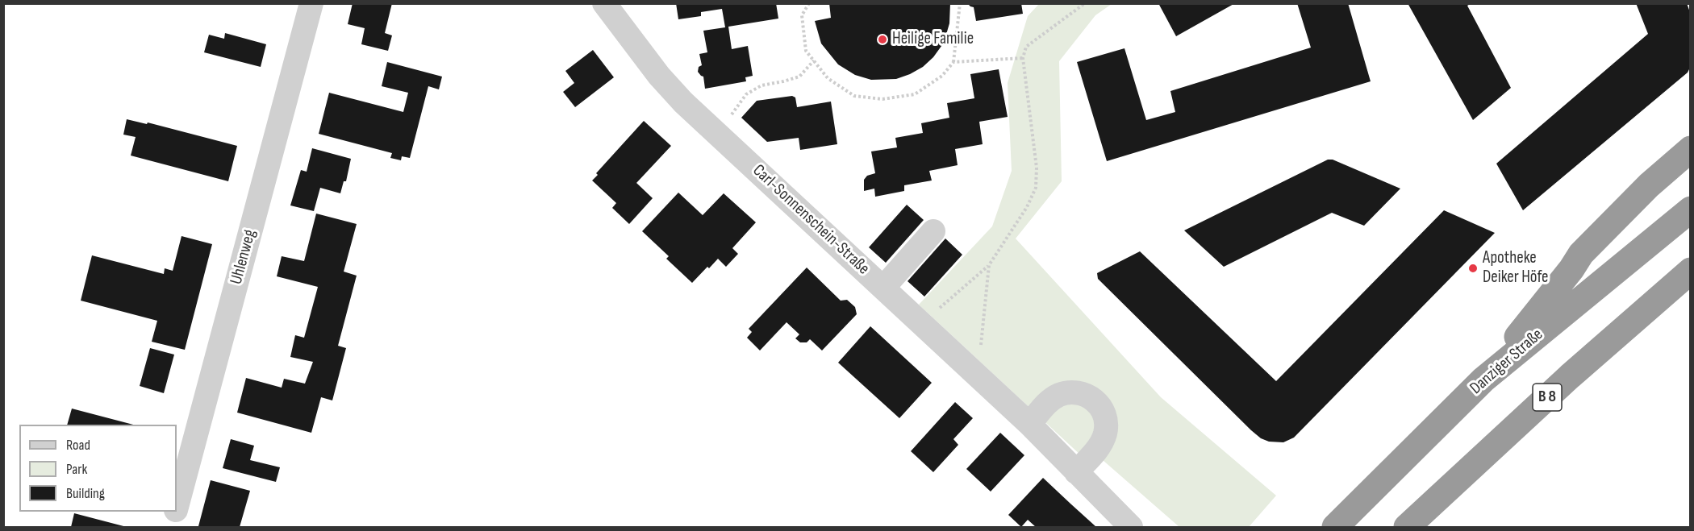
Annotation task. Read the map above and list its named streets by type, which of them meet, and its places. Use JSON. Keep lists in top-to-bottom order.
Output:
{
  "streets": {
    "highway": ["Danziger Straße", "B 8"],
    "street": ["Carl-Sonnenschein-Straße", "Uhlenweg"]
  },
  "places": ["Heilige Familie", "Apotheke Deiker Höfe"],
  "legend": ["Road", "Park", "Building"]
}
